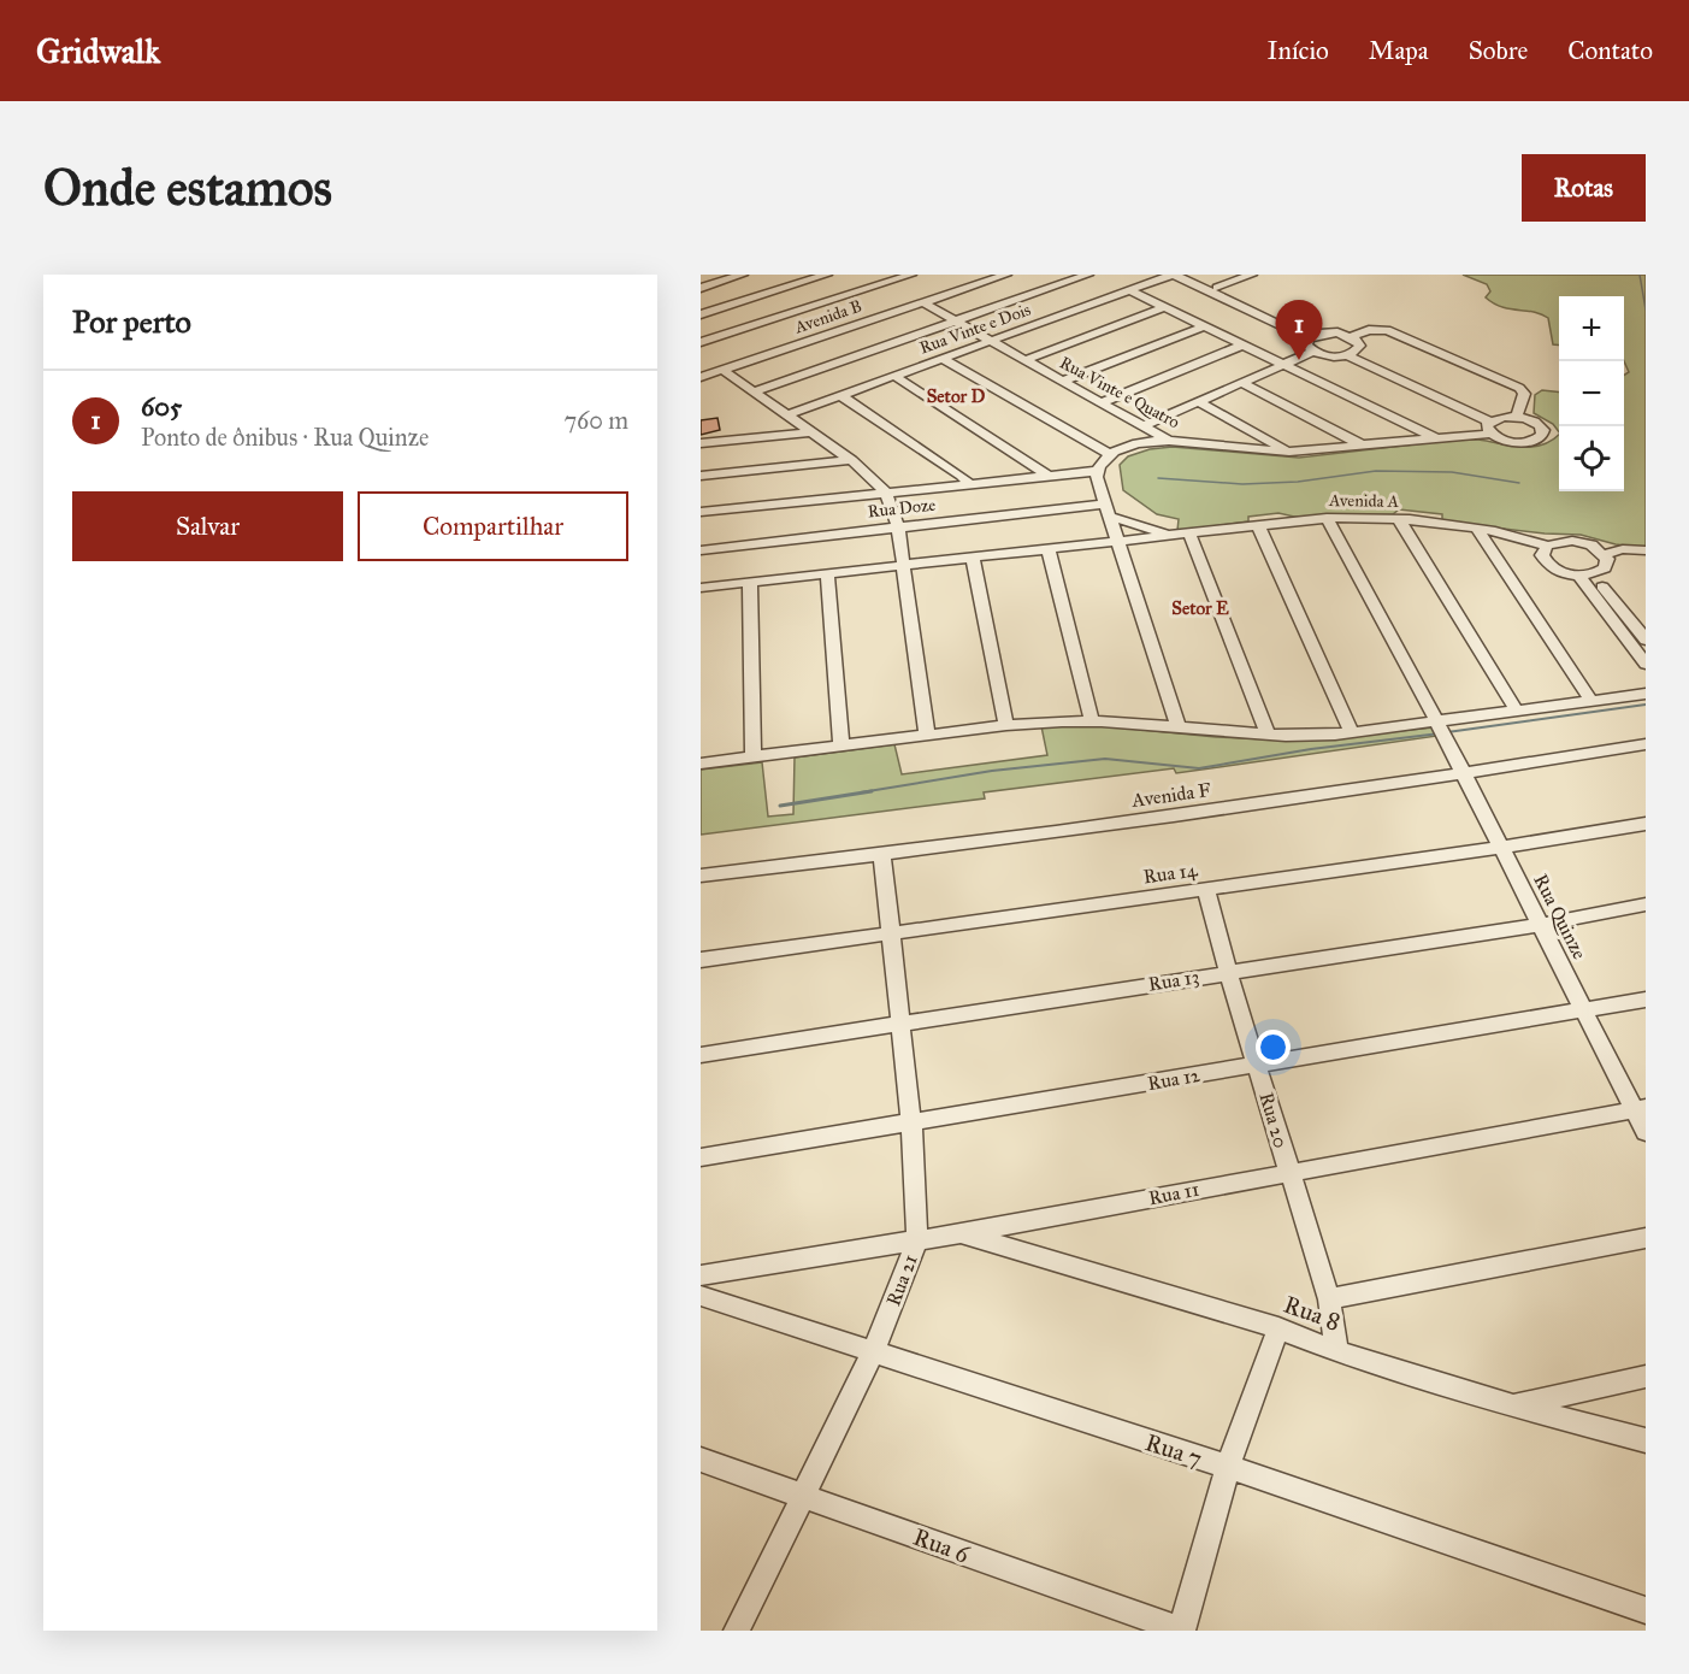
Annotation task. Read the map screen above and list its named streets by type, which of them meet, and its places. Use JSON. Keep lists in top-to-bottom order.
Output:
{
  "streets": {
    "street": [
      "Avenida B",
      "Rua Vinte e Dois",
      "Rua Vinte e Quatro",
      "Avenida A",
      "Rua Doze",
      "Avenida F",
      "Rua 14",
      "Rua Quinze",
      "Rua 13",
      "Rua 12",
      "Rua 20",
      "Rua 11",
      "Rua 21",
      "Rua 8",
      "Rua 7",
      "Rua 6"
    ]
  },
  "crossings": [
    ["Avenida B", "Rua Vinte e Quatro"],
    ["Rua Vinte e Dois", "Rua Vinte e Quatro"],
    ["Avenida A", "Rua Doze"],
    ["Avenida A", "Rua Quinze"],
    ["Avenida F", "Rua Quinze"],
    ["Avenida F", "Rua 21"],
    ["Rua 14", "Rua Quinze"],
    ["Rua 14", "Rua 20"],
    ["Rua 14", "Rua 21"],
    ["Rua Quinze", "Rua 13"],
    ["Rua Quinze", "Rua 12"],
    ["Rua Quinze", "Rua 11"],
    ["Rua 13", "Rua 20"],
    ["Rua 13", "Rua 21"],
    ["Rua 12", "Rua 20"],
    ["Rua 12", "Rua 21"],
    ["Rua 20", "Rua 11"],
    ["Rua 20", "Rua 8"],
    ["Rua 11", "Rua 21"],
    ["Rua 11", "Rua 8"],
    ["Rua 21", "Rua 7"],
    ["Rua 21", "Rua 6"]
  ],
  "districts": ["Setor D", "Setor E"],
  "page": {
    "header": "Gridwalk",
    "nav": [
      "Início",
      "Mapa",
      "Sobre",
      "Contato"
    ],
    "buttons": [
      "Rotas",
      ["Salvar", "Compartilhar"]
    ],
    "title": "Onde estamos",
    "heading": "Por perto",
    "map_buttons": ["+", "−"],
    "pins": "1",
    "list": [
      {
        "mark": "1",
        "name": "605",
        "note": "Ponto de ônibus · Rua Quinze",
        "value": "760 m"
      }
    ]
  }
}
